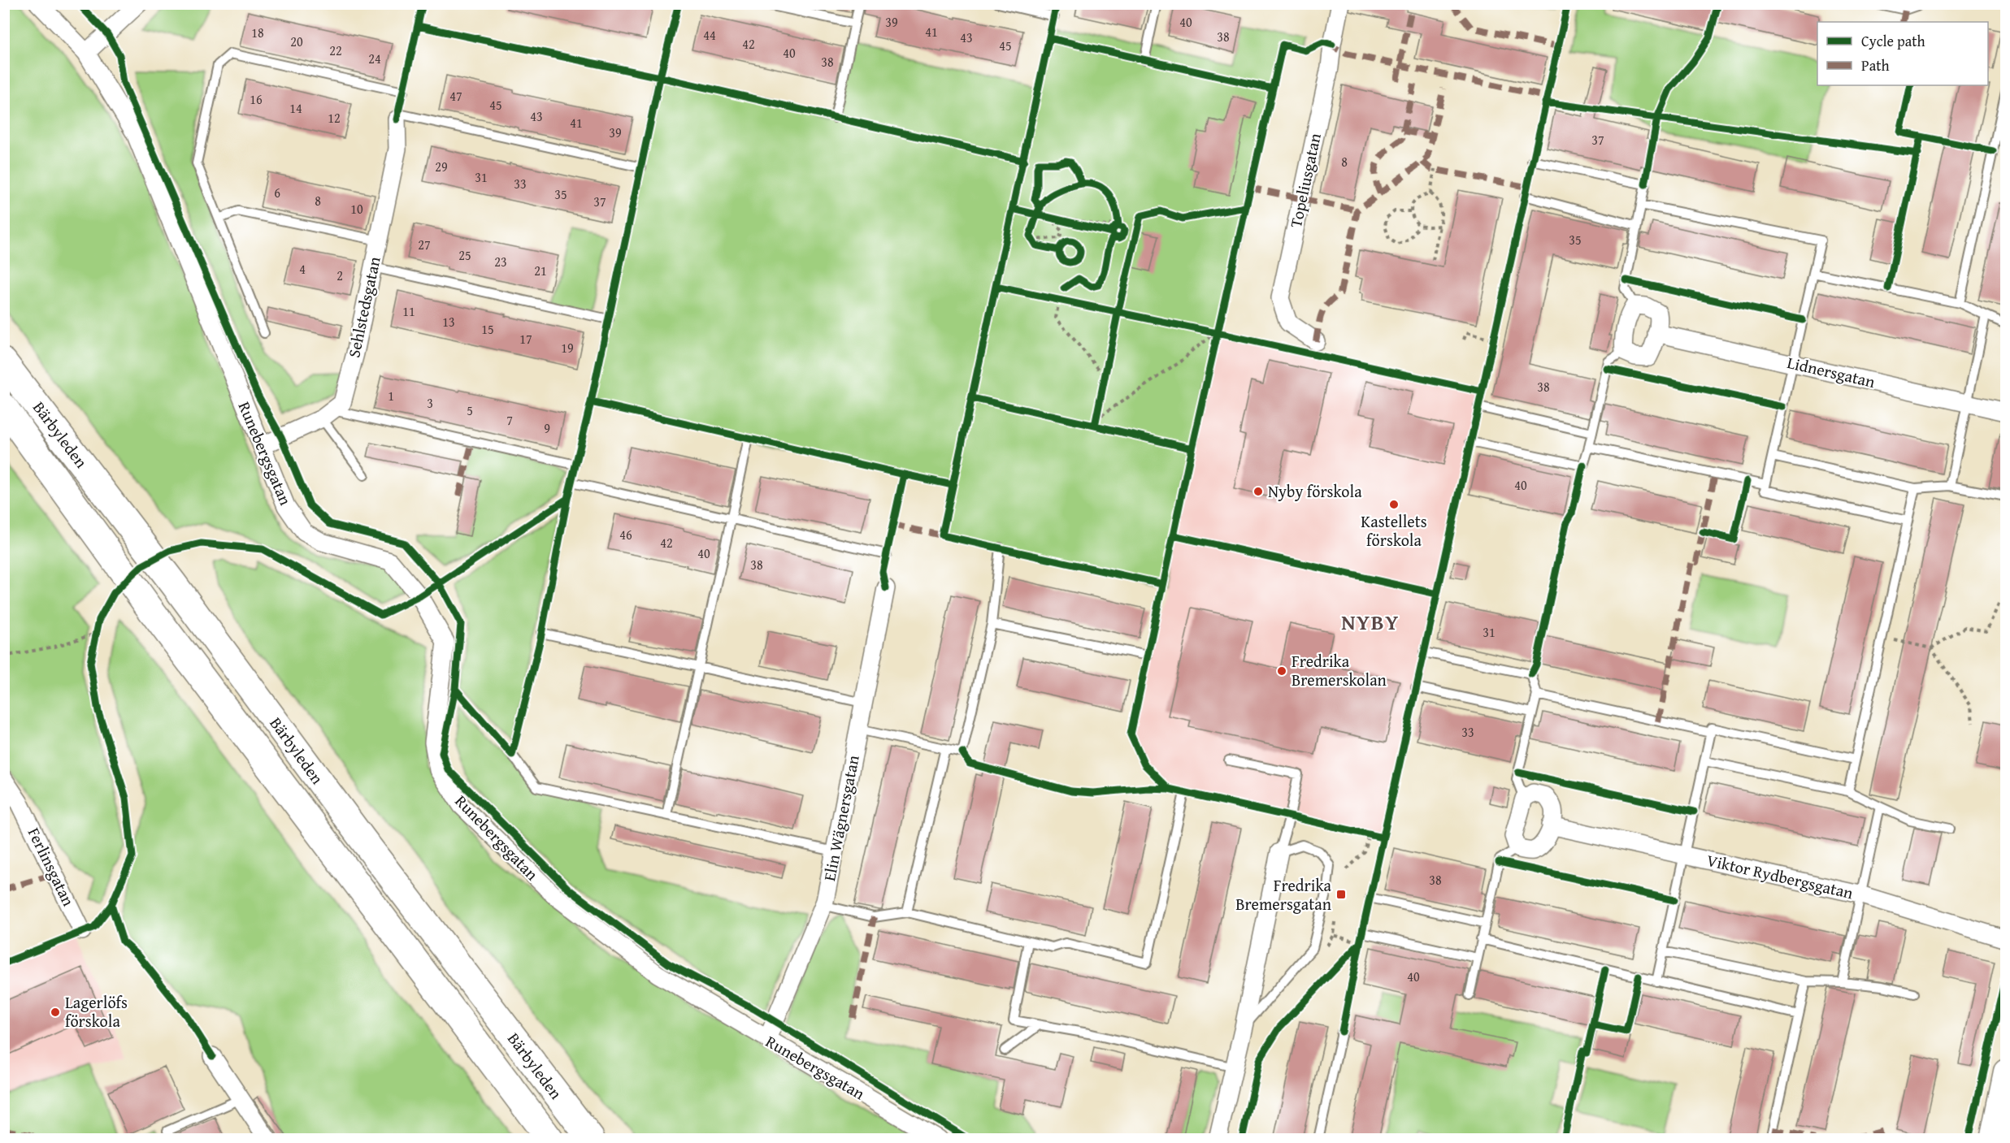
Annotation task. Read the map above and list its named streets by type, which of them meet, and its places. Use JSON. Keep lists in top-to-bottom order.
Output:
{
  "streets": {
    "main road": ["Bärbyleden"],
    "street": [
      "Topeliusgatan",
      "Sehlstedsgatan",
      "Lidnersgatan",
      "Runebergsgatan",
      "Elin Wägnersgatan",
      "Ferlinsgatan",
      "Viktor Rydbergsgatan"
    ]
  },
  "crossings": [
    ["Runebergsgatan", "Elin Wägnersgatan"]
  ],
  "districts": ["NYBY"],
  "places": {
    "other": [
      "Nyby förskola",
      "Kastellets förskola",
      "Fredrika Bremerskolan",
      "Lagerlöfs förskola"
    ],
    "transit": ["Fredrika Bremersgatan"]
  },
  "house_numbers": [
    "39",
    "40",
    "41",
    "18",
    "44",
    "38",
    "43",
    "20",
    "42",
    "45",
    "22",
    "40",
    "24",
    "38",
    "47",
    "16",
    "45",
    "14",
    "43",
    "12",
    "41",
    "39",
    "37",
    "8",
    "29",
    "31",
    "33",
    "6",
    "35",
    "8",
    "37",
    "10",
    "35",
    "27",
    "25",
    "23",
    "4",
    "21",
    "2",
    "11",
    "13",
    "15",
    "17",
    "19",
    "38",
    "1",
    "3",
    "5",
    "7",
    "9",
    "40",
    "46",
    "42",
    "40",
    "38",
    "31",
    "33",
    "38",
    "40"
  ],
  "legend": ["Cycle path", "Path"]
}
